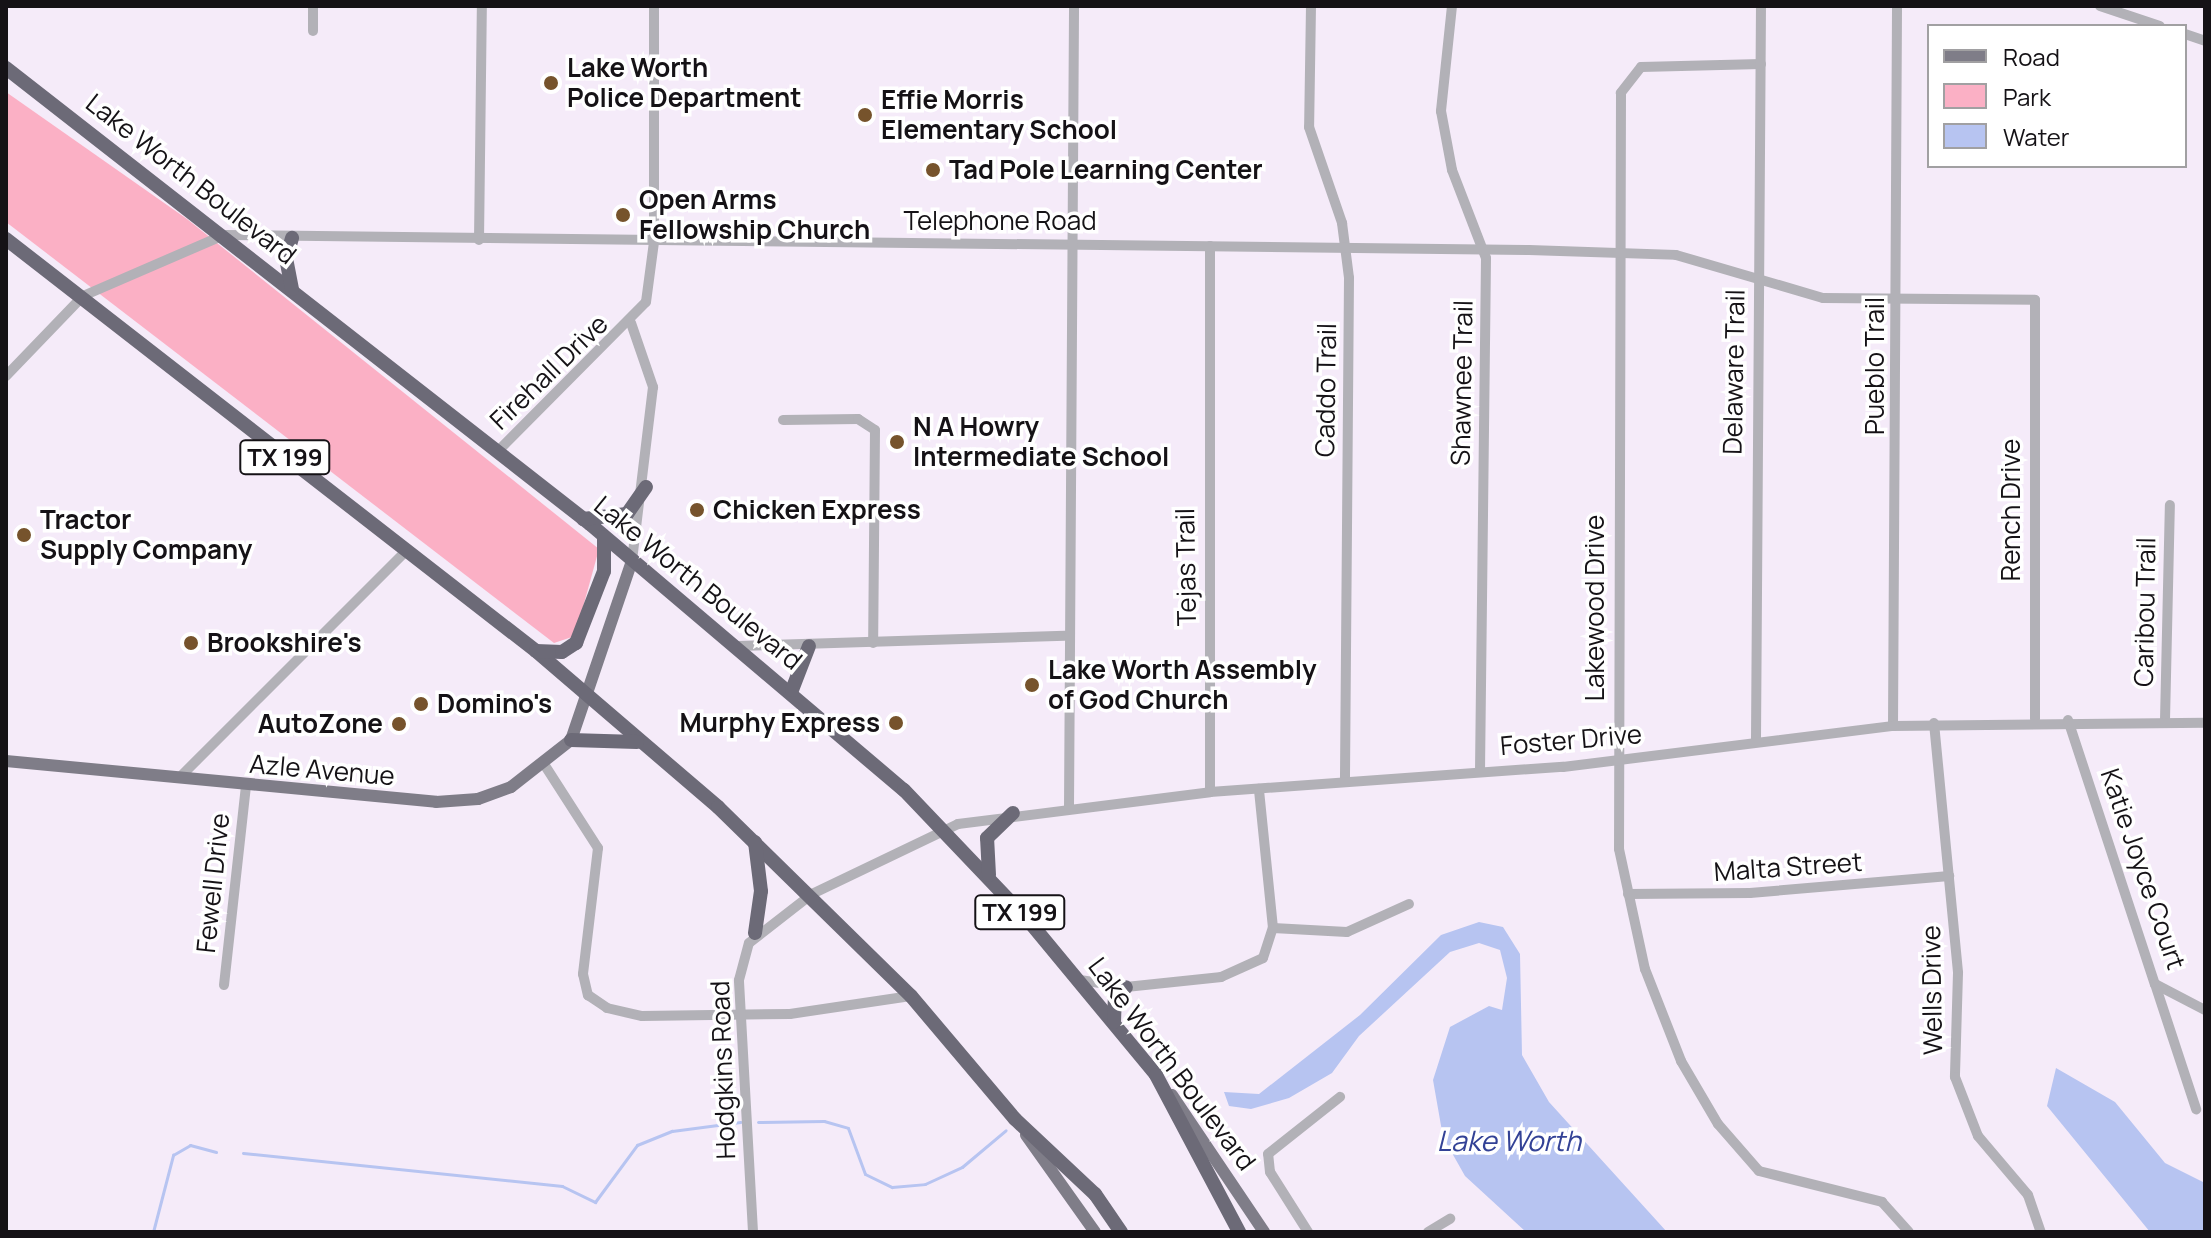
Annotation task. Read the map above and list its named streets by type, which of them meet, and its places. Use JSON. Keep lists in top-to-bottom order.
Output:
{
  "streets": {
    "highway": ["Lake Worth Boulevard", "TX 199"],
    "main road": ["Azle Avenue"],
    "street": [
      "Telephone Road",
      "Pueblo Trail",
      "Firehall Drive",
      "Delaware Trail",
      "Shawnee Trail",
      "Caddo Trail",
      "Rench Drive",
      "Tejas Trail",
      "Lakewood Drive",
      "Caribou Trail",
      "Foster Drive",
      "Malta Street",
      "Katie Joyce Court",
      "Fewell Drive",
      "Wells Drive",
      "Hodgkins Road"
    ]
  },
  "crossings": [
    ["Lake Worth Boulevard", "Telephone Road"],
    ["Lake Worth Boulevard", "Firehall Drive"],
    ["Lake Worth Boulevard", "TX 199"],
    ["Lake Worth Boulevard", "Foster Drive"],
    ["Lake Worth Boulevard", "Azle Avenue"],
    ["Telephone Road", "Pueblo Trail"],
    ["Telephone Road", "Delaware Trail"],
    ["Telephone Road", "Shawnee Trail"],
    ["Telephone Road", "Caddo Trail"],
    ["Telephone Road", "TX 199"],
    ["Telephone Road", "Rench Drive"],
    ["Telephone Road", "Tejas Trail"],
    ["Telephone Road", "Lakewood Drive"],
    ["Pueblo Trail", "Foster Drive"],
    ["Delaware Trail", "Lakewood Drive"],
    ["Delaware Trail", "Foster Drive"],
    ["Shawnee Trail", "Foster Drive"],
    ["Caddo Trail", "Foster Drive"],
    ["TX 199", "Azle Avenue"],
    ["Rench Drive", "Foster Drive"],
    ["Tejas Trail", "Foster Drive"],
    ["Lakewood Drive", "Foster Drive"],
    ["Lakewood Drive", "Malta Street"],
    ["Caribou Trail", "Foster Drive"],
    ["Foster Drive", "Katie Joyce Court"],
    ["Foster Drive", "Wells Drive"],
    ["Azle Avenue", "Fewell Drive"],
    ["Malta Street", "Wells Drive"]
  ],
  "water": ["Lake Worth"],
  "places": [
    "Lake Worth Police Department",
    "Effie Morris Elementary School",
    "Tad Pole Learning Center",
    "Open Arms Fellowship Church",
    "N A Howry Intermediate School",
    "Chicken Express",
    "Tractor Supply Company",
    "Brookshire's",
    "Lake Worth Assembly of God Church",
    "Domino's",
    "Murphy Express",
    "AutoZone"
  ],
  "legend": ["Road", "Park", "Water"]
}
